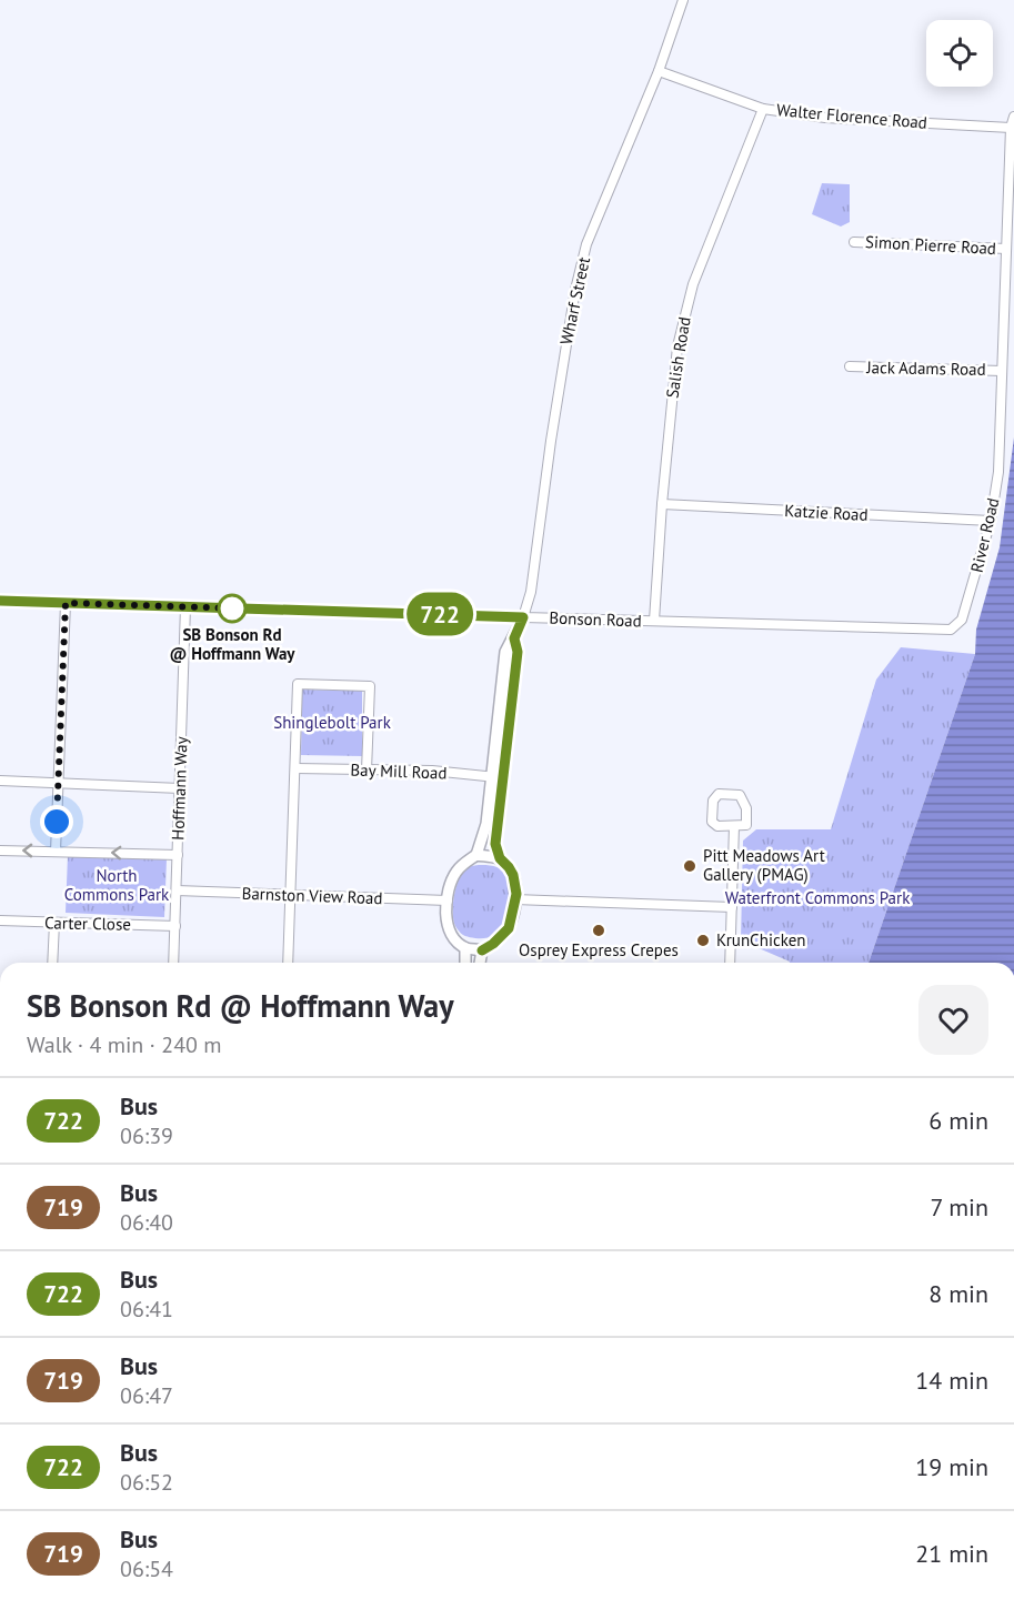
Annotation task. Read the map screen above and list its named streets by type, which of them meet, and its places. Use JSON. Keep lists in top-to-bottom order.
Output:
{
  "streets": {
    "street": [
      "Walter Florence Road",
      "Simon Pierre Road",
      "Wharf Street",
      "Salish Road",
      "Jack Adams Road",
      "Katzie Road",
      "River Road",
      "Bonson Road",
      "Bay Mill Road",
      "Hoffmann Way",
      "Barnston View Road",
      "Carter Close"
    ]
  },
  "crossings": [
    ["Walter Florence Road", "Wharf Street"],
    ["Walter Florence Road", "Salish Road"],
    ["Walter Florence Road", "River Road"],
    ["Simon Pierre Road", "River Road"],
    ["Wharf Street", "Bonson Road"],
    ["Salish Road", "Katzie Road"],
    ["Salish Road", "Bonson Road"],
    ["Jack Adams Road", "River Road"],
    ["Katzie Road", "River Road"],
    ["River Road", "Bonson Road"],
    ["Bonson Road", "Hoffmann Way"],
    ["Hoffmann Way", "Barnston View Road"],
    ["Hoffmann Way", "Carter Close"]
  ],
  "parks": ["Shinglebolt Park", "North Commons Park", "Waterfront Commons Park"],
  "places": [
    "SB Bonson Rd @ Hoffmann Way",
    "Pitt Meadows Art Gallery (PMAG)",
    "Osprey Express Crepes",
    "KrunChicken"
  ],
  "lines": ["bus line 722"],
  "page": {
    "on_map": "722",
    "heading": ["SB Bonson Rd @ Hoffmann Way", "Walk · 4 min · 240 m"],
    "list": [
      {
        "mark": "722",
        "name": "Bus",
        "note": "06:39",
        "value": "6 min"
      },
      {
        "mark": "719",
        "name": "Bus",
        "note": "06:40",
        "value": "7 min"
      },
      {
        "mark": "722",
        "name": "Bus",
        "note": "06:41",
        "value": "8 min"
      },
      {
        "mark": "719",
        "name": "Bus",
        "note": "06:47",
        "value": "14 min"
      },
      {
        "mark": "722",
        "name": "Bus",
        "note": "06:52",
        "value": "19 min"
      },
      {
        "mark": "719",
        "name": "Bus",
        "note": "06:54",
        "value": "21 min"
      }
    ]
  }
}
